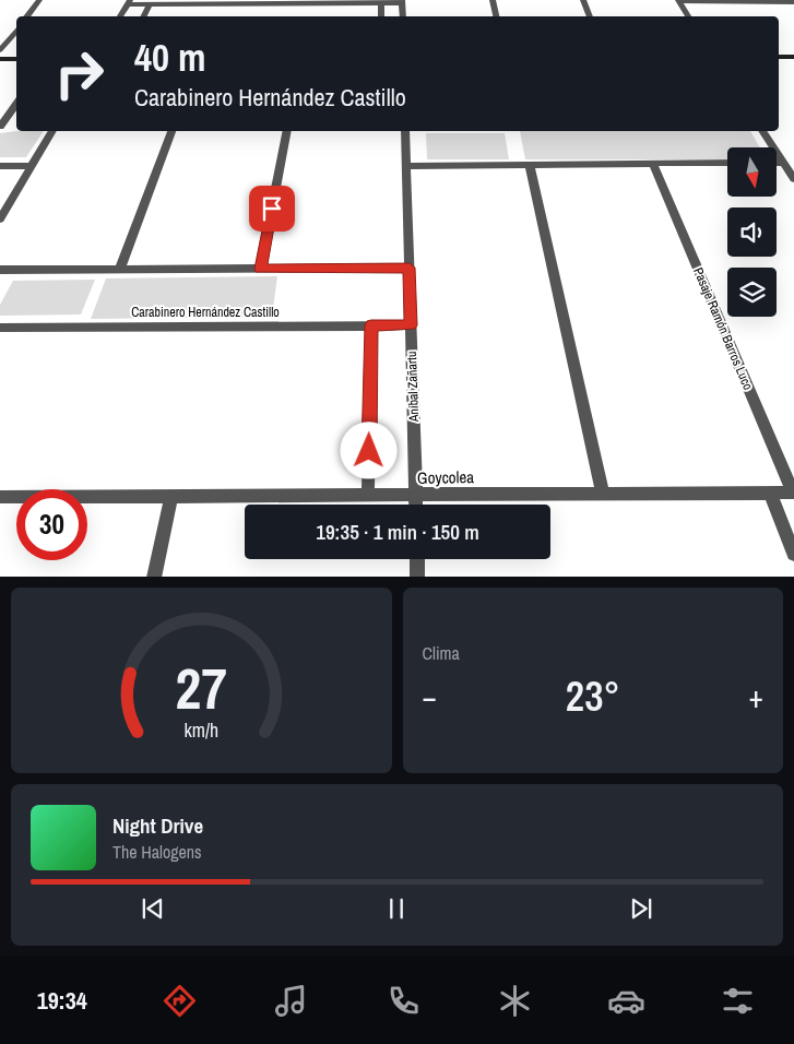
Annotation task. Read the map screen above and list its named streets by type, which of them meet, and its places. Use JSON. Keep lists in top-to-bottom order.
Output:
{
  "streets": {
    "street": [
      "Carabinero Hernández Castillo",
      "Pasaje Ramón Barros Luco",
      "Aníbal Zañartu",
      "Goycolea"
    ]
  },
  "crossings": [
    ["Carabinero Hernández Castillo", "Aníbal Zañartu"],
    ["Pasaje Ramón Barros Luco", "Goycolea"],
    ["Aníbal Zañartu", "Goycolea"]
  ],
  "north": "bottom",
  "page": {
    "turn": ["40 m", "Carabinero Hernández Castillo"],
    "limit": "30",
    "trip": "19:35 · 1 min · 150 m",
    "tile": "Clima",
    "heat": ["−", "23°", "+"],
    "song": ["Night Drive", "The Halogens"],
    "tabs": "19:34",
    "gauge": ["27", "km/h"]
  }
}
